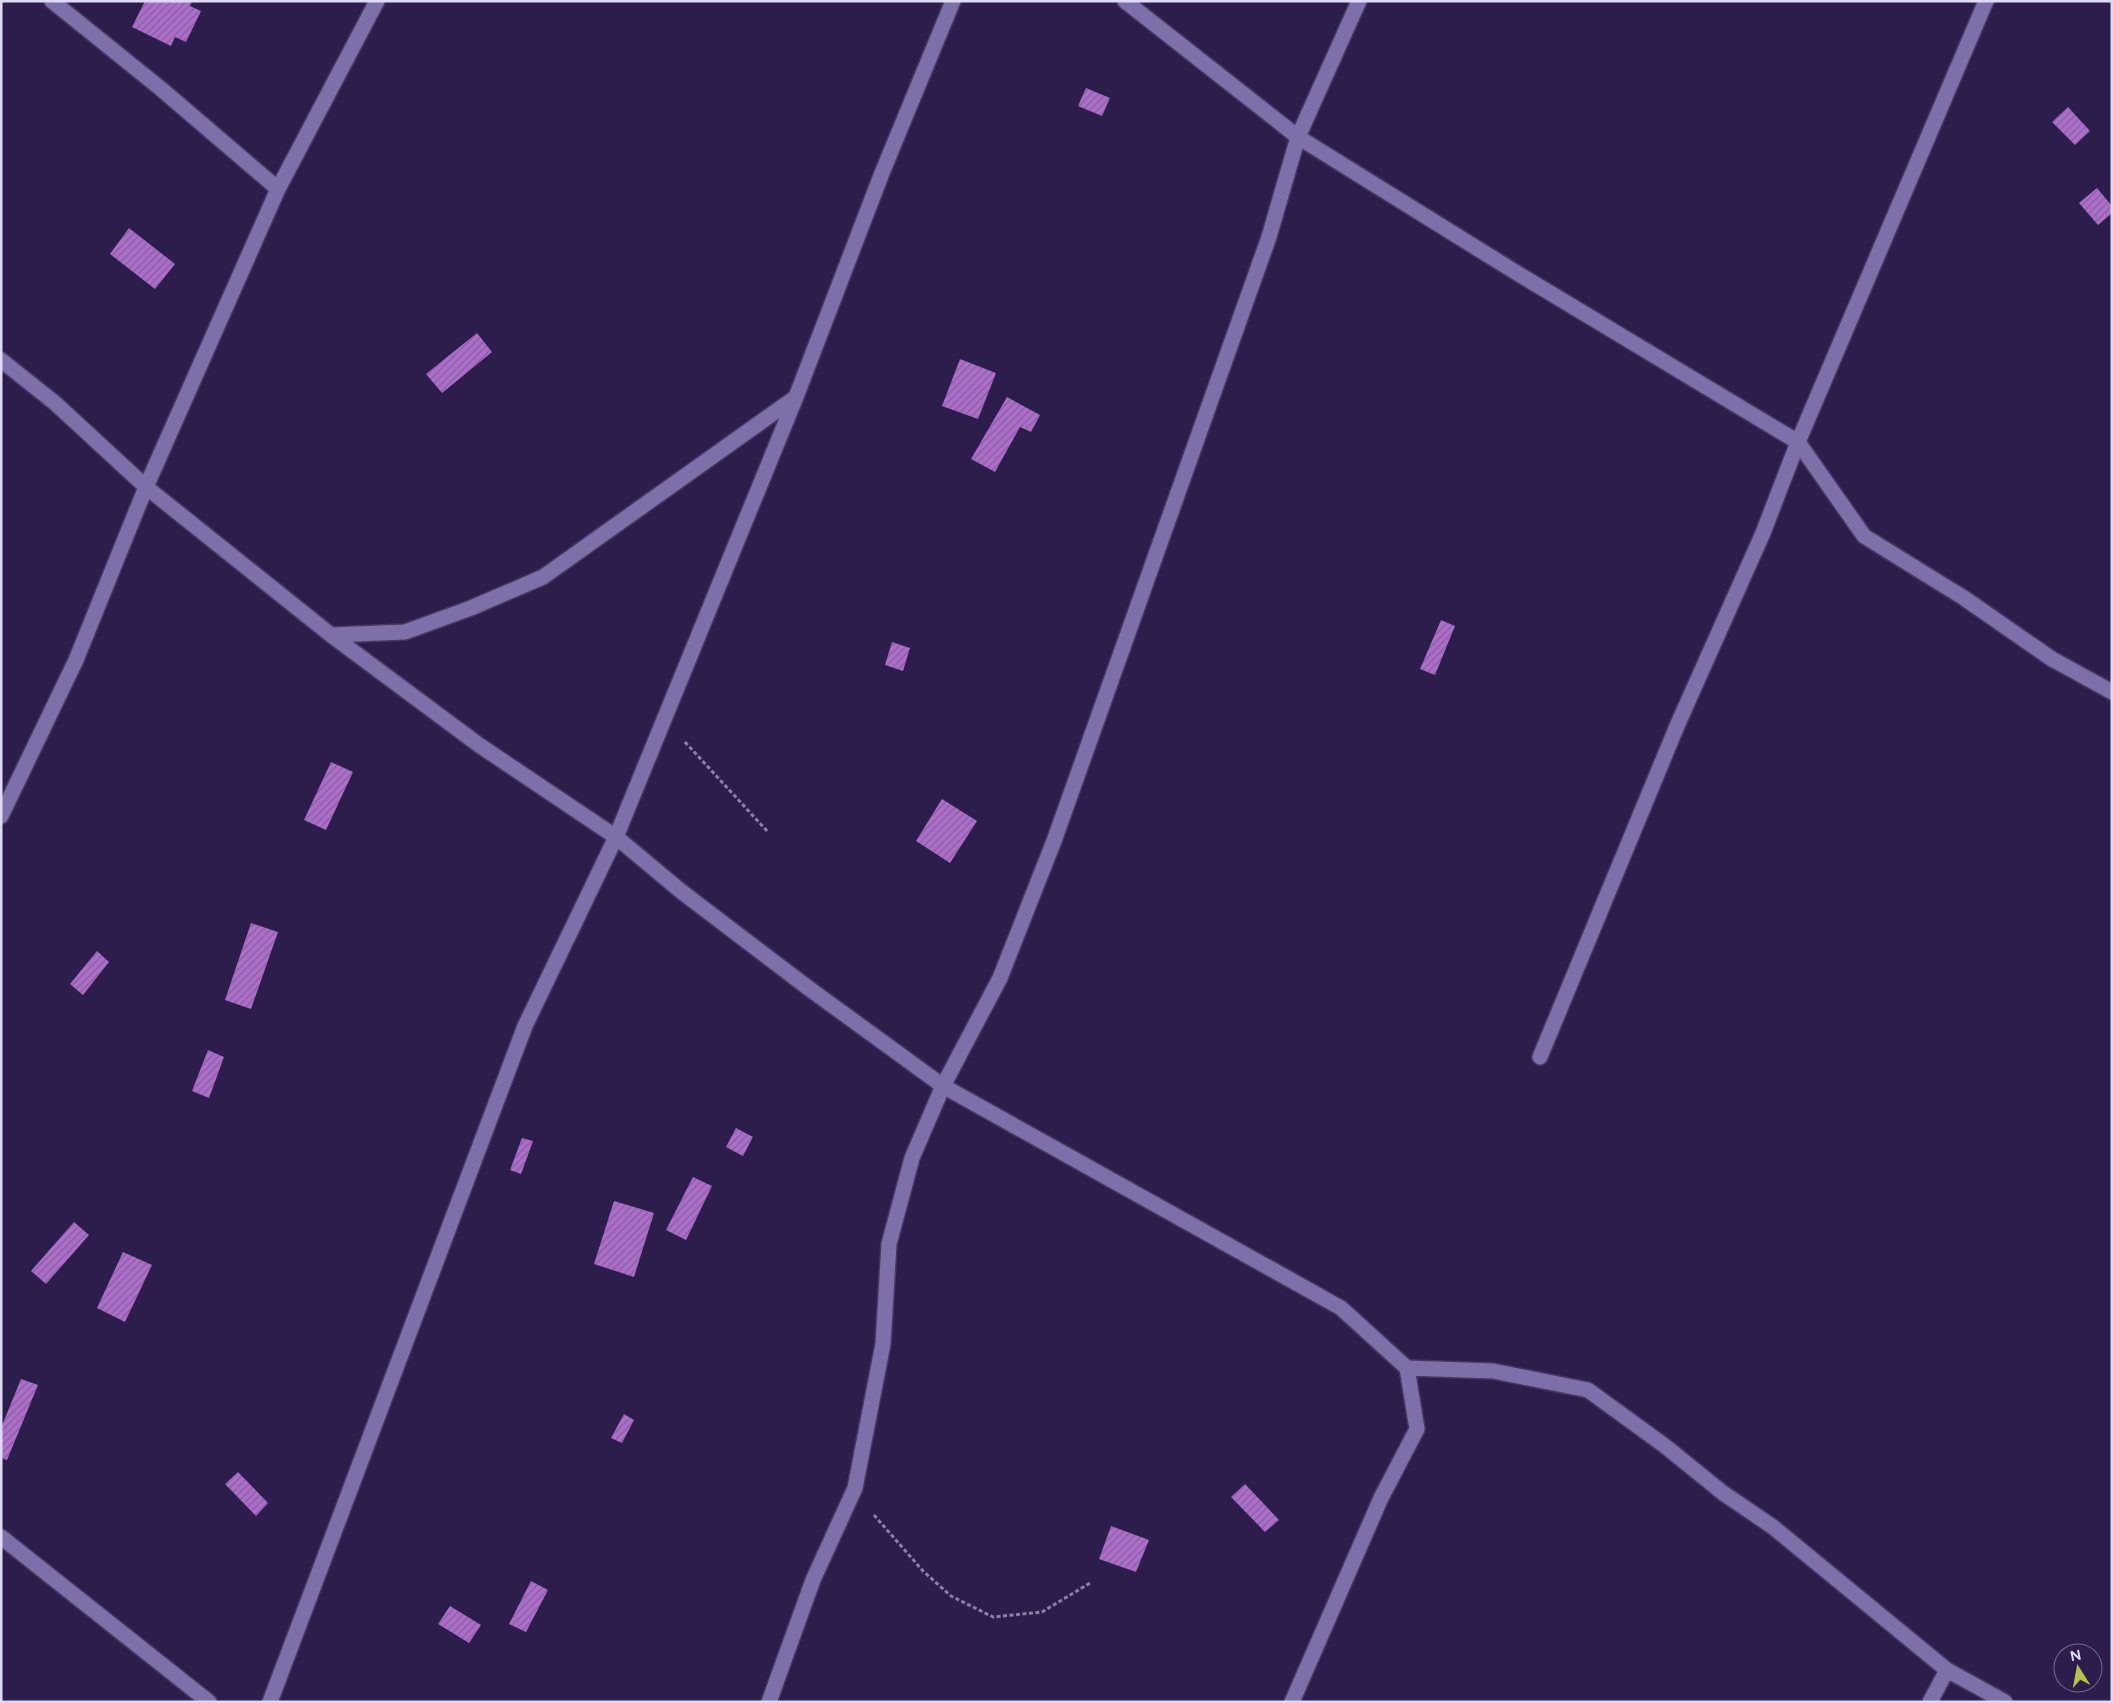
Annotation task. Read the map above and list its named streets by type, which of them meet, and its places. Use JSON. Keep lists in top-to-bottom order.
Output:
{
  "north": "top"
}
